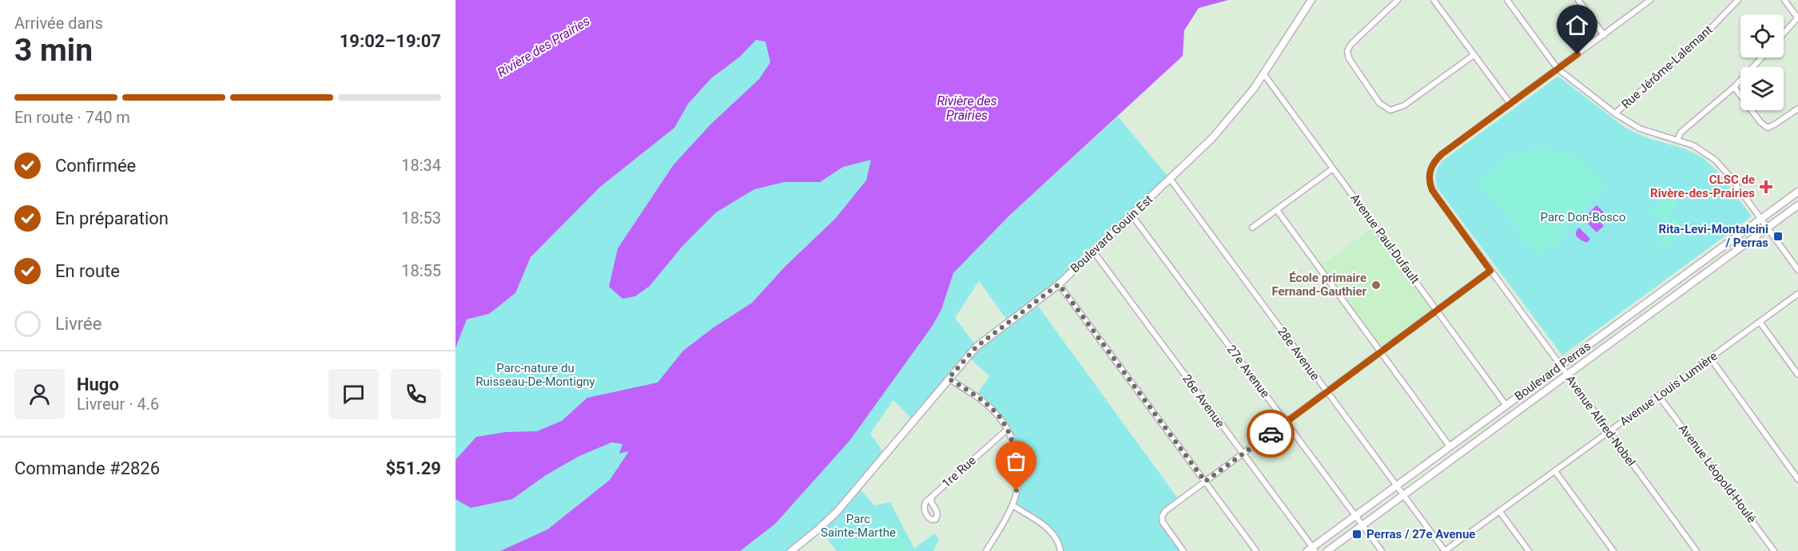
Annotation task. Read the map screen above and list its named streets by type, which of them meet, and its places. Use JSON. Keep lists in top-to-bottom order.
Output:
{
  "streets": {
    "main road": ["Boulevard Gouin Est", "Boulevard Perras"],
    "street": [
      "Rue Jérôme-Lalemant",
      "Avenue Paul-Dufault",
      "28e Avenue",
      "27e Avenue",
      "Avenue Louis Lumière",
      "26e Avenue",
      "Avenue Alfred-Nobel",
      "1re Rue",
      "Avenue Léopold-Houlé"
    ]
  },
  "crossings": [
    ["Boulevard Gouin Est", "Avenue Paul-Dufault"],
    ["Boulevard Gouin Est", "28e Avenue"],
    ["Boulevard Gouin Est", "27e Avenue"],
    ["Boulevard Gouin Est", "26e Avenue"],
    ["Avenue Paul-Dufault", "Boulevard Perras"],
    ["28e Avenue", "Boulevard Perras"],
    ["28e Avenue", "Avenue Louis Lumière"],
    ["27e Avenue", "Boulevard Perras"],
    ["Boulevard Perras", "26e Avenue"],
    ["Boulevard Perras", "Avenue Alfred-Nobel"],
    ["Avenue Louis Lumière", "Avenue Alfred-Nobel"],
    ["Avenue Louis Lumière", "Avenue Léopold-Houlé"]
  ],
  "water": ["Rivière des Prairies"],
  "parks": ["Parc Don-Bosco", "Parc-nature du Ruisseau-De-Montigny", "Parc Sainte-Marthe"],
  "places": {
    "health": ["CLSC de Rivère-des-Prairies"],
    "transit": ["Rita-Levi-Montalcini / Perras", "Perras / 27e Avenue"],
    "other": ["École primaire Fernand-Gauthier"]
  },
  "page": {
    "heading": ["3 min", "Arrivée dans", "19:02–19:07"],
    "panel": [
      "Hugo",
      "Livreur · 4.6",
      "Commande #2826",
      "$51.29"
    ],
    "bar": "En route · 740 m",
    "list": [
      ["Confirmée", "18:34"],
      ["En préparation", "18:53"],
      ["En route", "18:55"],
      "Livrée"
    ]
  }
}
